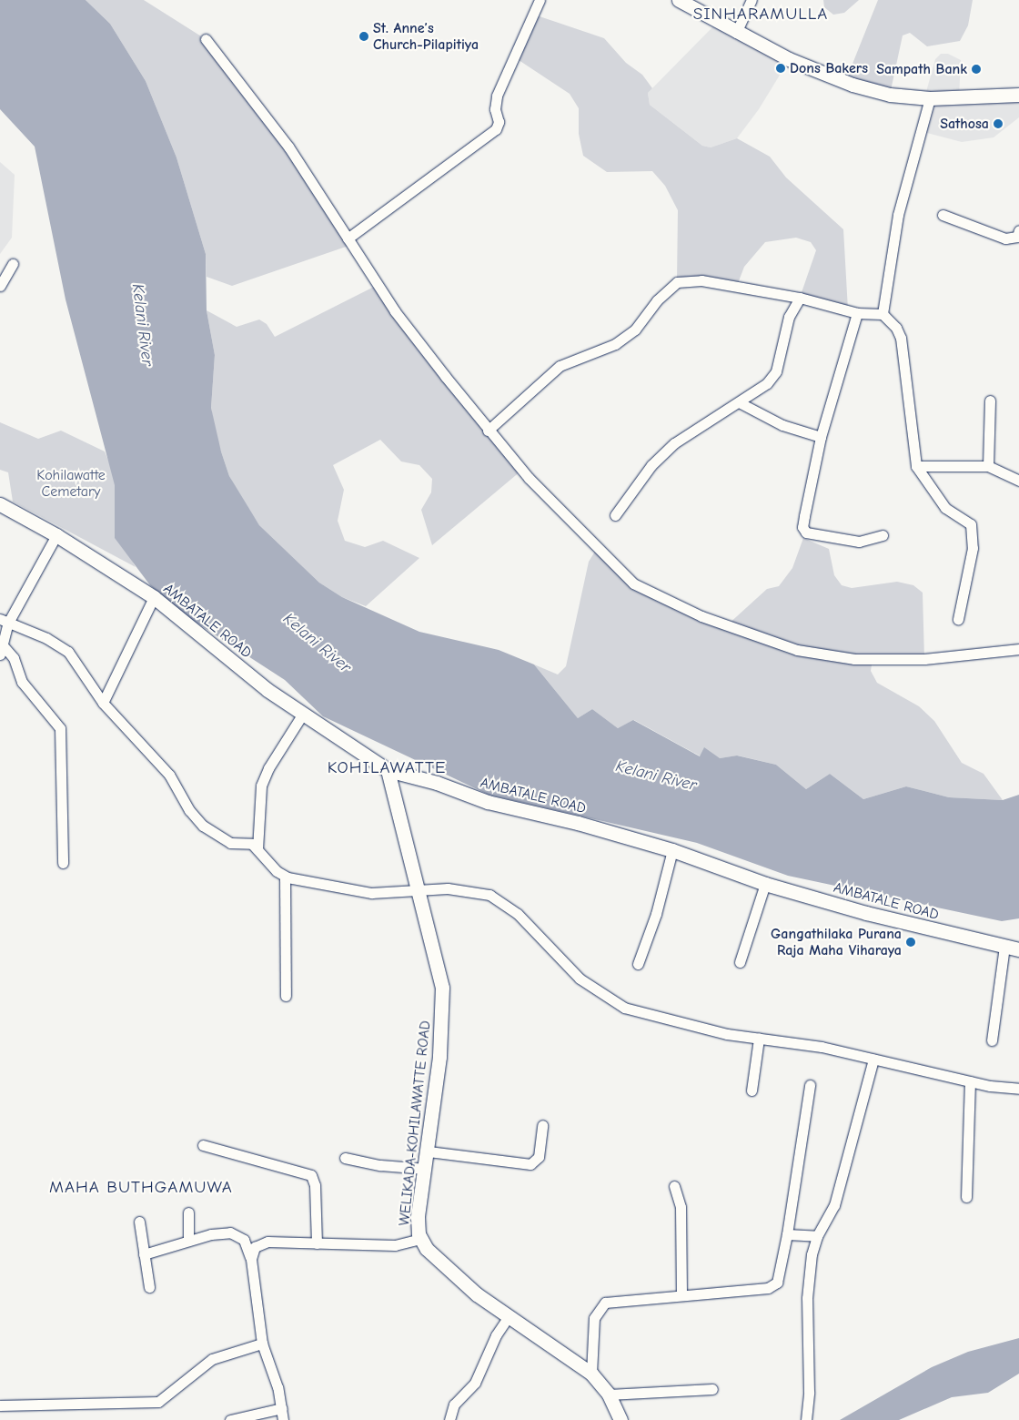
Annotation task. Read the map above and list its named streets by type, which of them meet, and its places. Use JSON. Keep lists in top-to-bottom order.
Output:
{
  "streets": {
    "main road": ["AMBATALE ROAD", "WELIKADA-KOHILAWATTE ROAD"]
  },
  "crossings": [
    ["AMBATALE ROAD", "WELIKADA-KOHILAWATTE ROAD"]
  ],
  "districts": ["SINHARAMULLA", "KOHILAWATTE", "MAHA BUTHGAMUWA"],
  "water": ["Kelani River"],
  "parks": ["Kohilawatte Cemetary"],
  "places": [
    "St. Anne’s Church-Pilapitiya",
    "Dons Bakers",
    "Sampath Bank",
    "Sathosa",
    "Gangathilaka Purana Raja Maha Viharaya"
  ]
}
